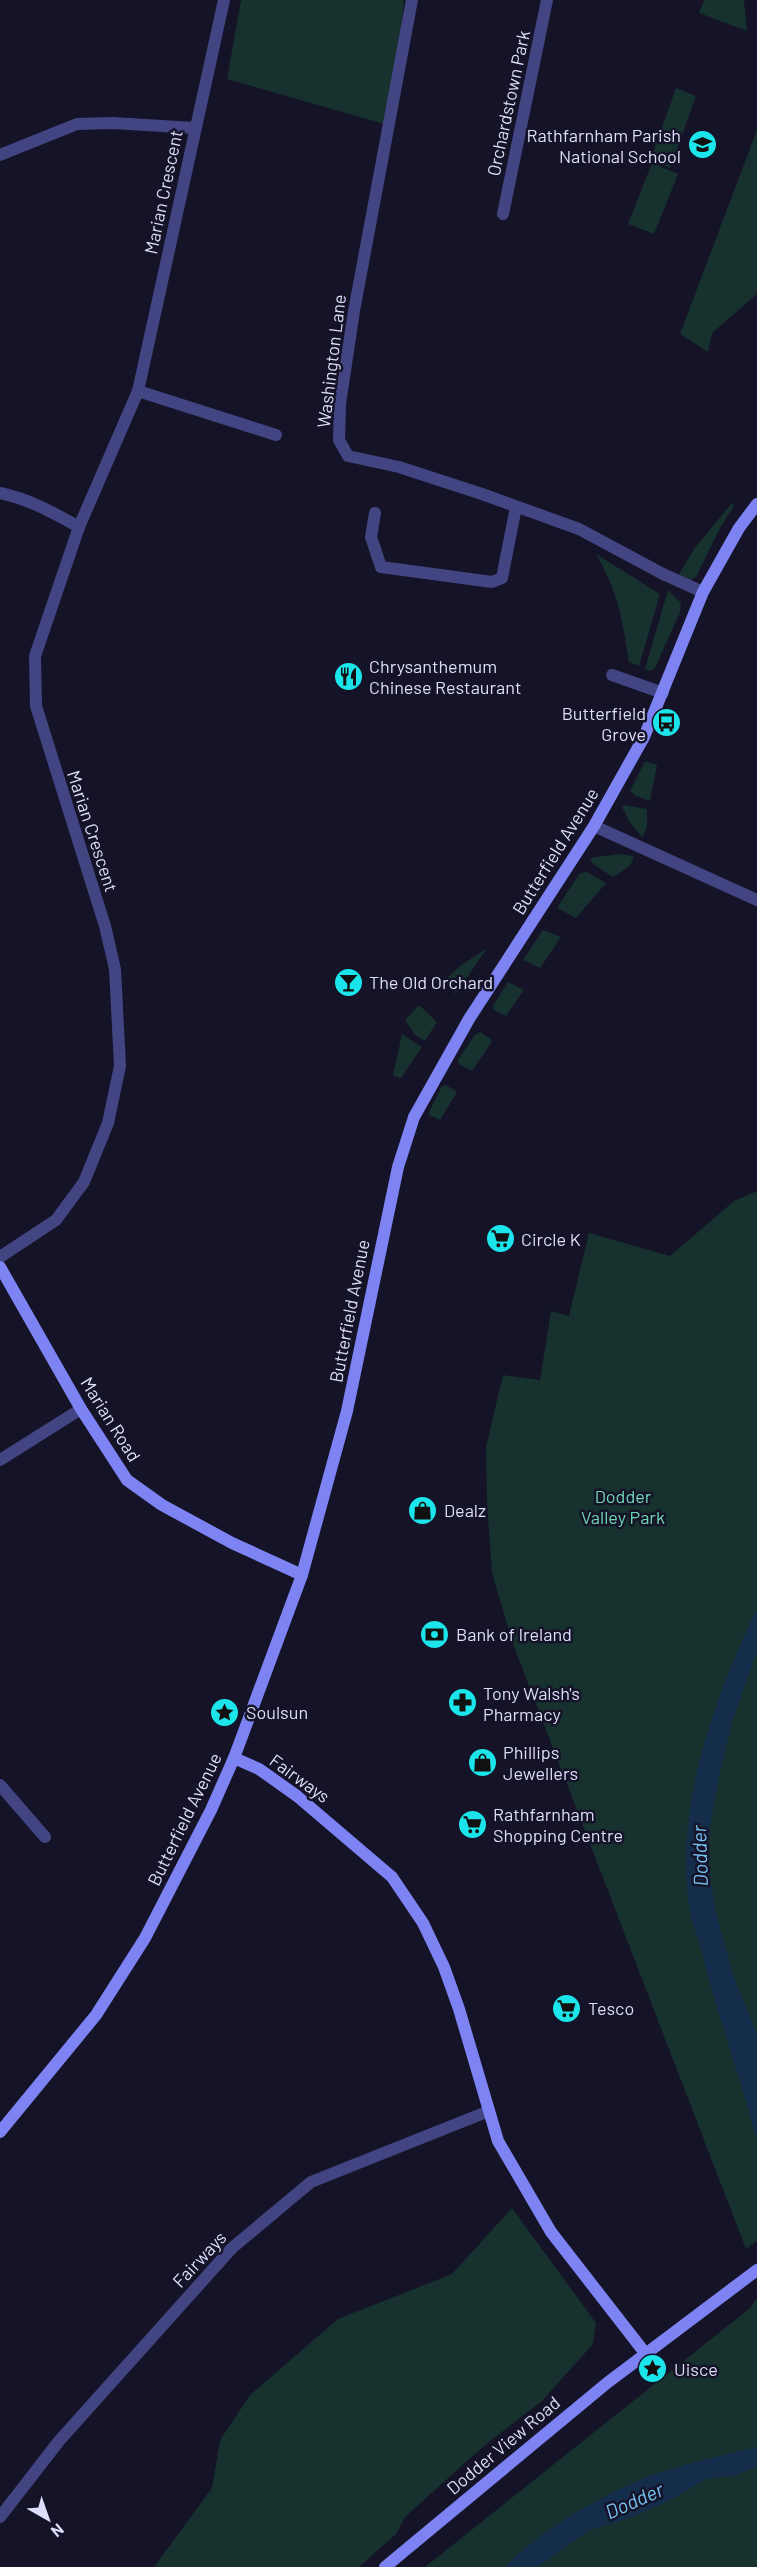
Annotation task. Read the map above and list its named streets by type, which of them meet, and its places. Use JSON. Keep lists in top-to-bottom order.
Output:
{
  "streets": {
    "main road": [
      "Butterfield Avenue",
      "Marian Road",
      "Fairways",
      "Dodder View Road"
    ],
    "street": ["Orchardstown Park", "Marian Crescent", "Washington Lane"]
  },
  "crossings": [
    ["Washington Lane", "Butterfield Avenue"],
    ["Butterfield Avenue", "Marian Road"],
    ["Butterfield Avenue", "Fairways"],
    ["Fairways", "Dodder View Road"]
  ],
  "water": ["Dodder"],
  "parks": ["Dodder Valley Park"],
  "places": {
    "school or university": ["Rathfarnham Parish National School"],
    "restaurant": ["Chrysanthemum Chinese Restaurant"],
    "bus stop": ["Butterfield Grove"],
    "bar": ["The Old Orchard"],
    "supermarket": ["Circle K", "Rathfarnham Shopping Centre", "Tesco"],
    "shop": ["Dealz", "Phillips Jewellers"],
    "bank": ["Bank of Ireland"],
    "pharmacy": ["Tony Walsh's Pharmacy"],
    "place": ["Soulsun", "Uisce"]
  },
  "north": "bottom right"
}
